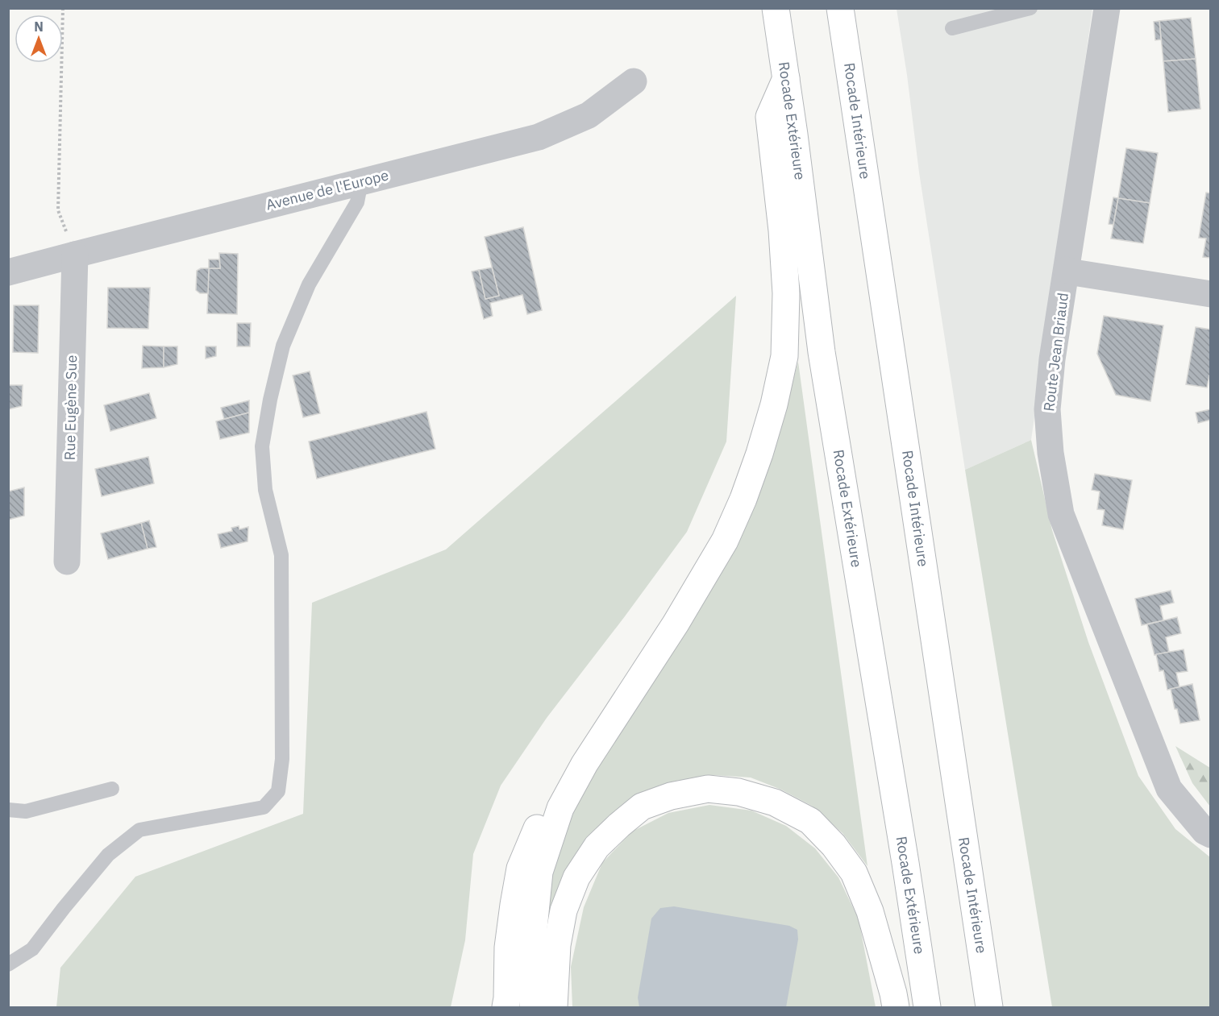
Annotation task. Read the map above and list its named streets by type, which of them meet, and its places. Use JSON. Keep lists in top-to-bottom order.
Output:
{
  "streets": {
    "highway": ["Rocade Extérieure", "Rocade Intérieure"],
    "street": ["Avenue de l'Europe", "Route Jean Briaud", "Rue Eugène Sue"]
  },
  "crossings": [
    ["Avenue de l'Europe", "Rue Eugène Sue"]
  ],
  "north": "top"
}
